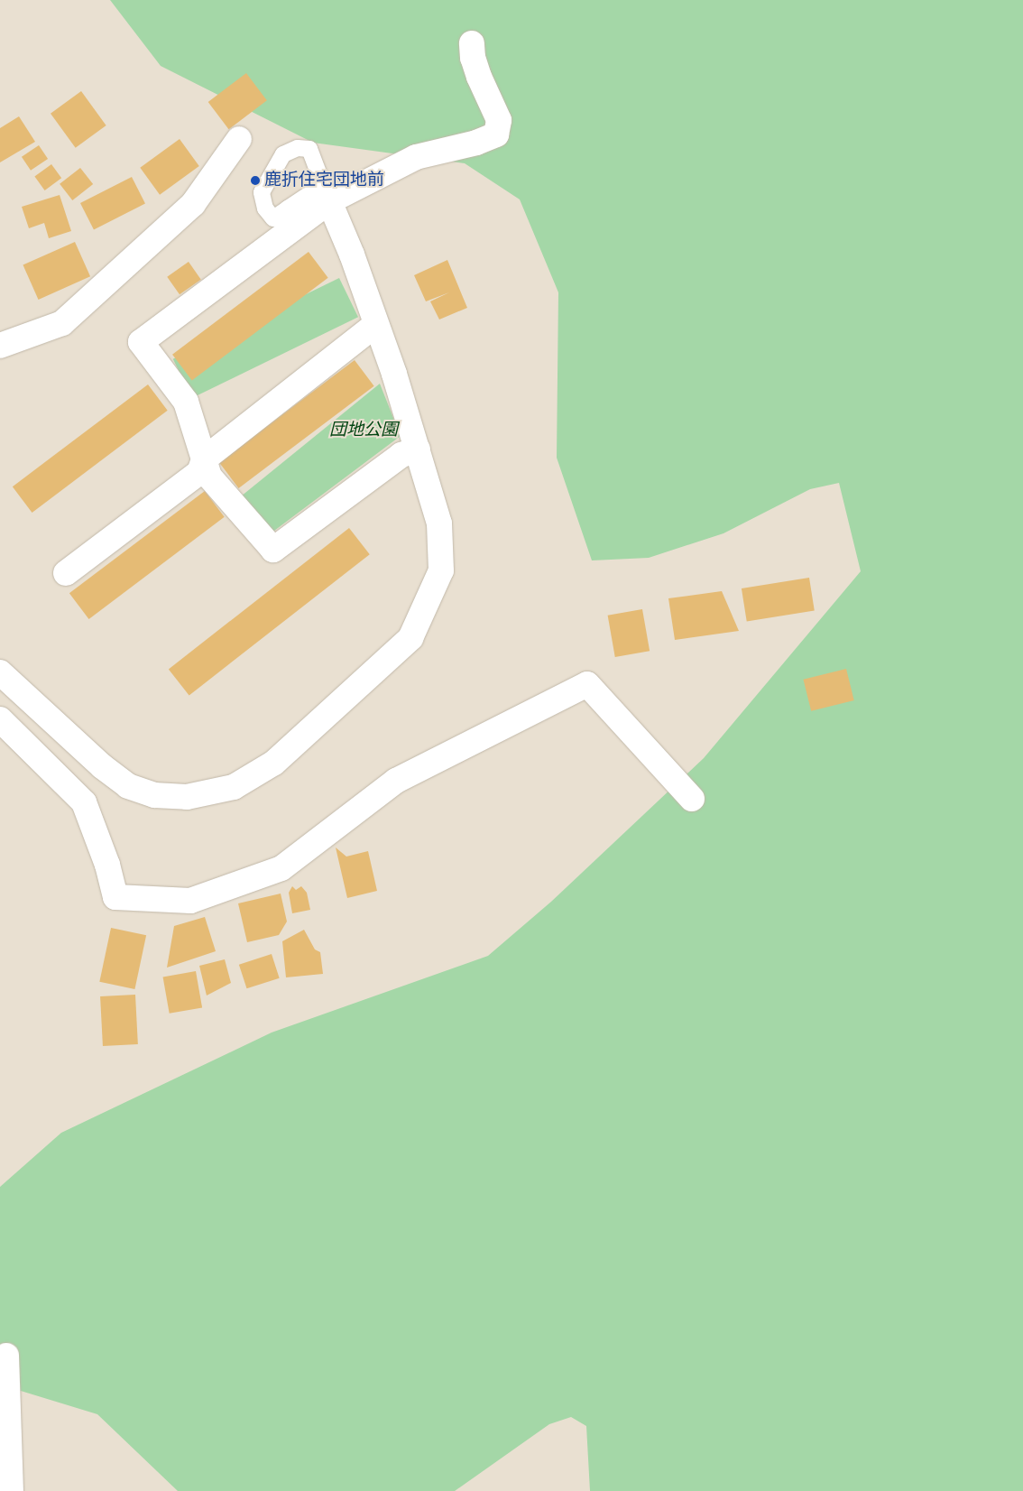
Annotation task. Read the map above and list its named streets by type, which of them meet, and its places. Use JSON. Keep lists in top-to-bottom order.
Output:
{
  "parks": ["団地公園"],
  "places": ["鹿折住宅団地前"]
}
